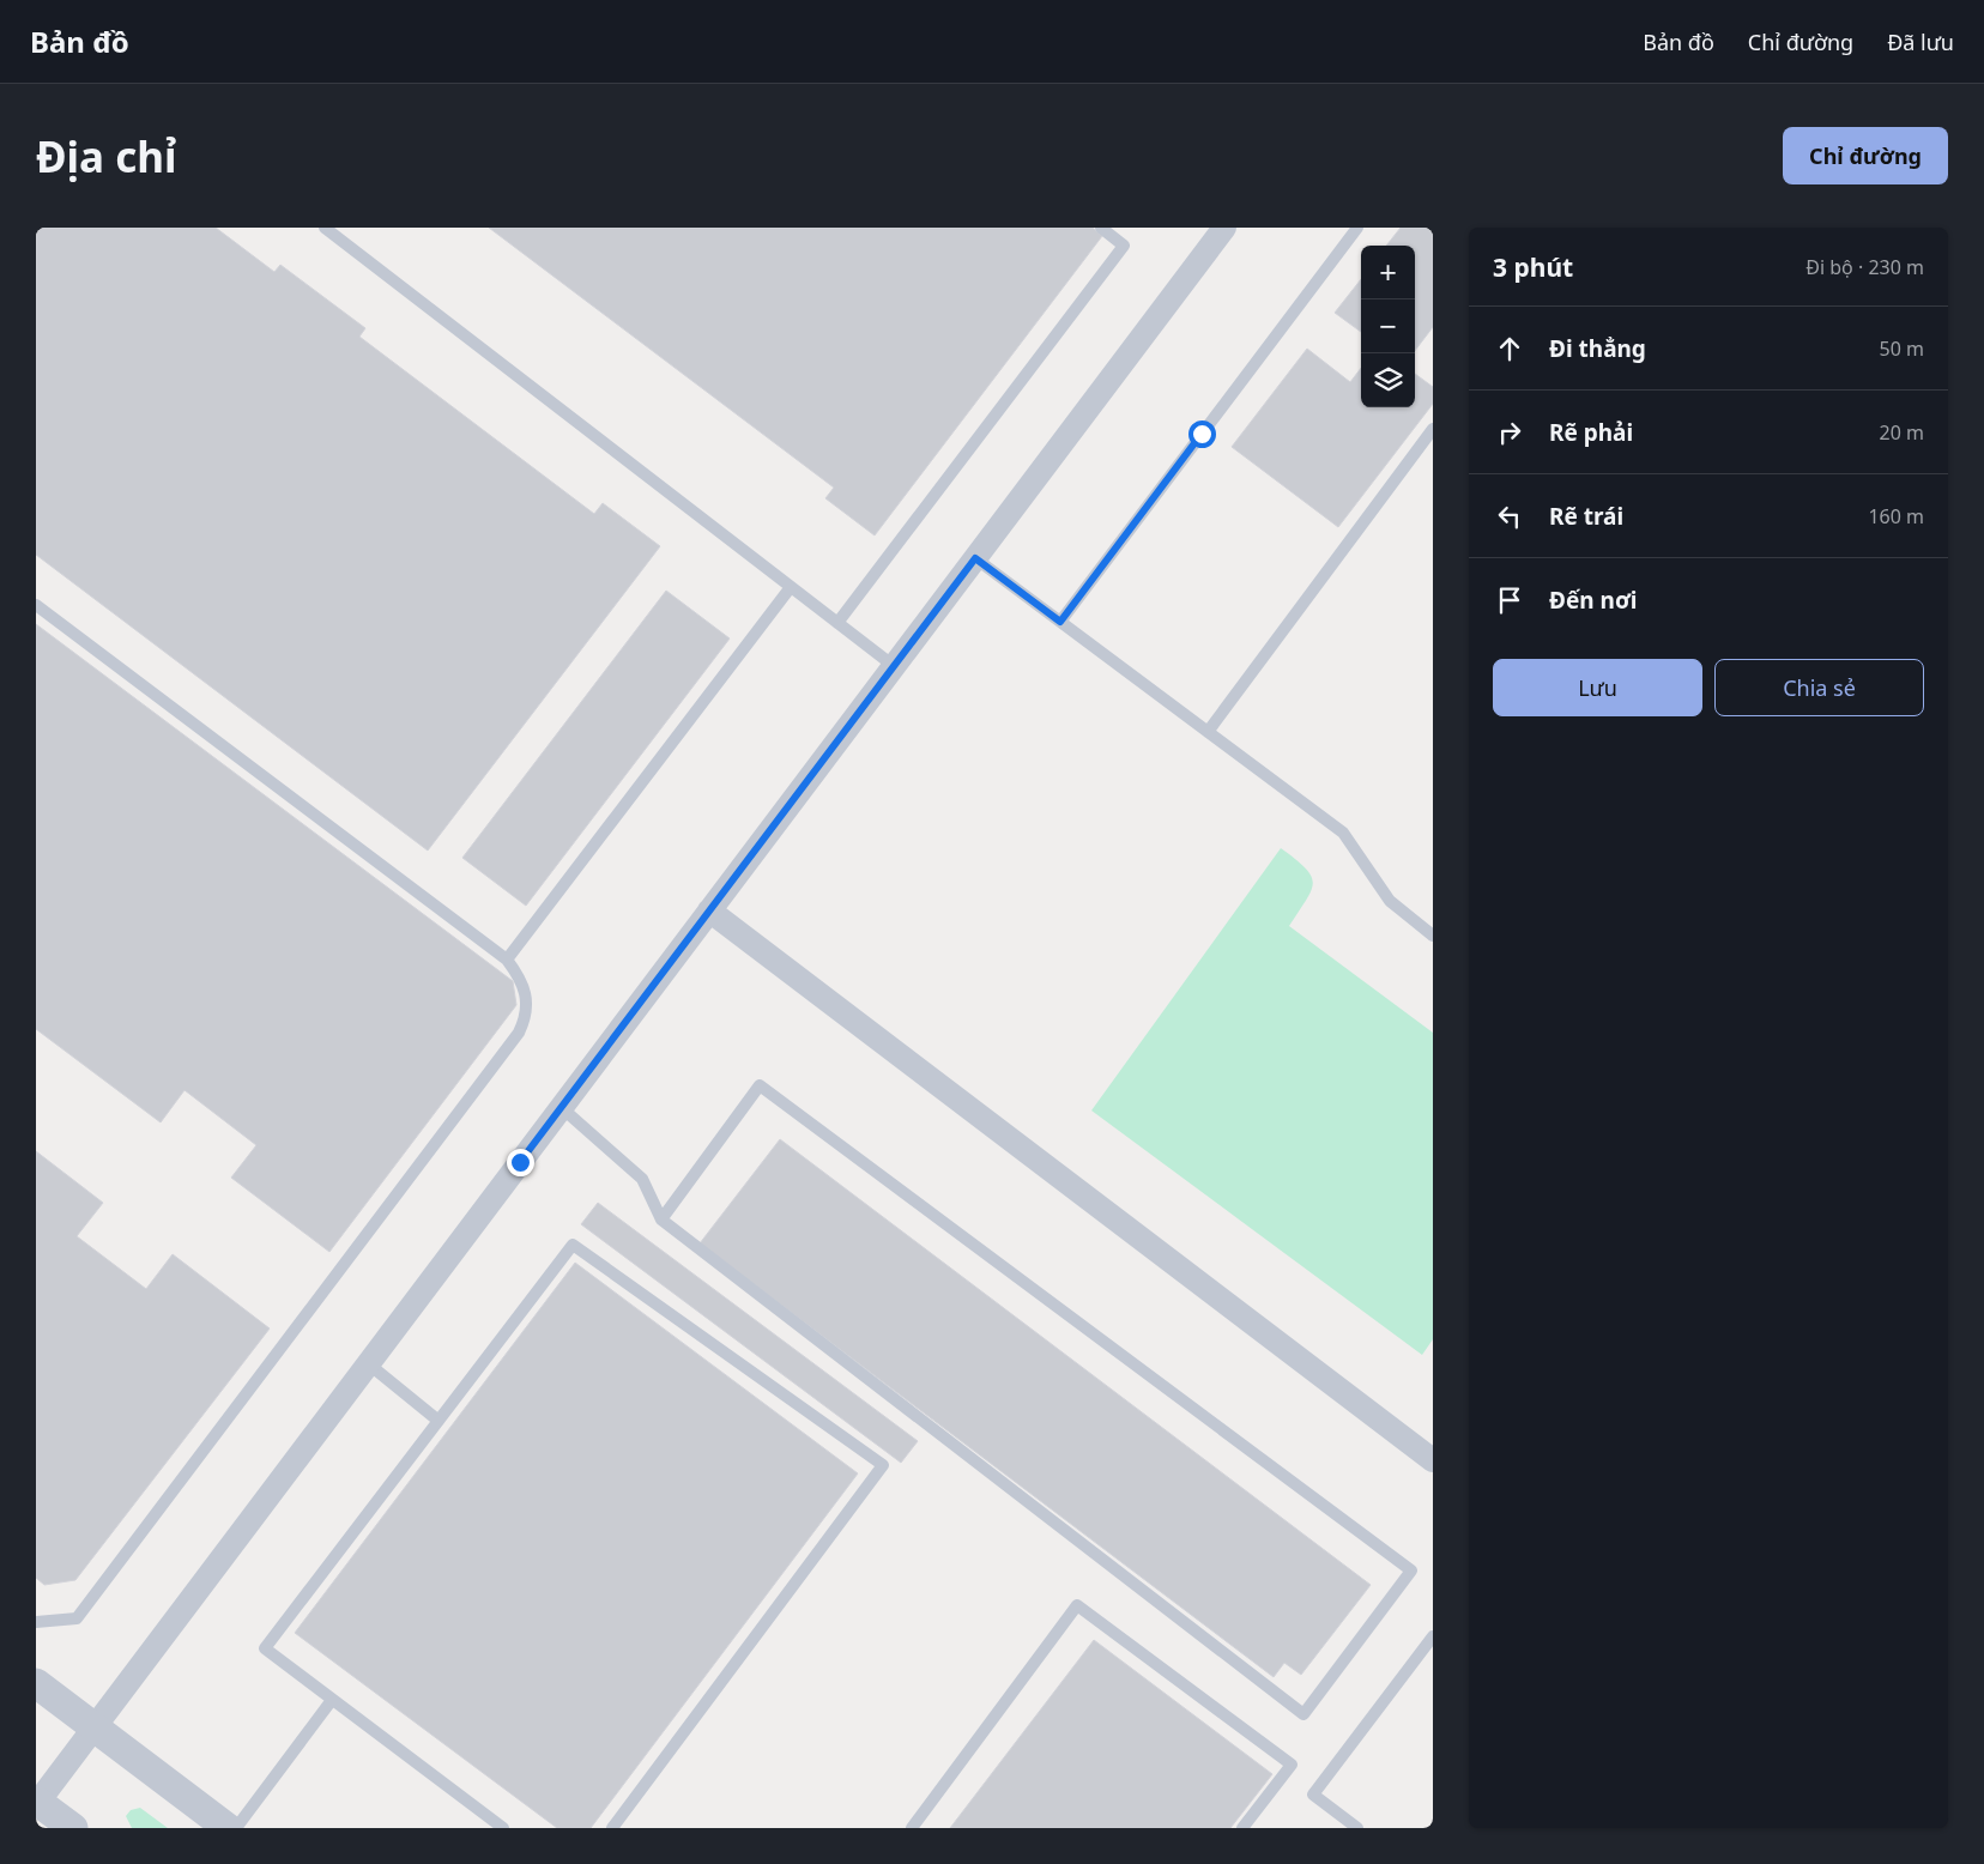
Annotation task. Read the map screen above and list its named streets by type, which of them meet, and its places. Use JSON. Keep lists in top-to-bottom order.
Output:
{
  "page": {
    "header": "Bản đồ",
    "nav": ["Bản đồ", "Chỉ đường", "Đã lưu"],
    "buttons": [
      "Chỉ đường",
      ["Lưu", "Chia sẻ"]
    ],
    "title": "Địa chỉ",
    "heading": ["3 phút", "Đi bộ · 230 m"],
    "map_buttons": ["+", "−"],
    "list": [
      ["Đi thẳng", "50 m"],
      ["Rẽ phải", "20 m"],
      ["Rẽ trái", "160 m"],
      "Đến nơi"
    ]
  }
}
